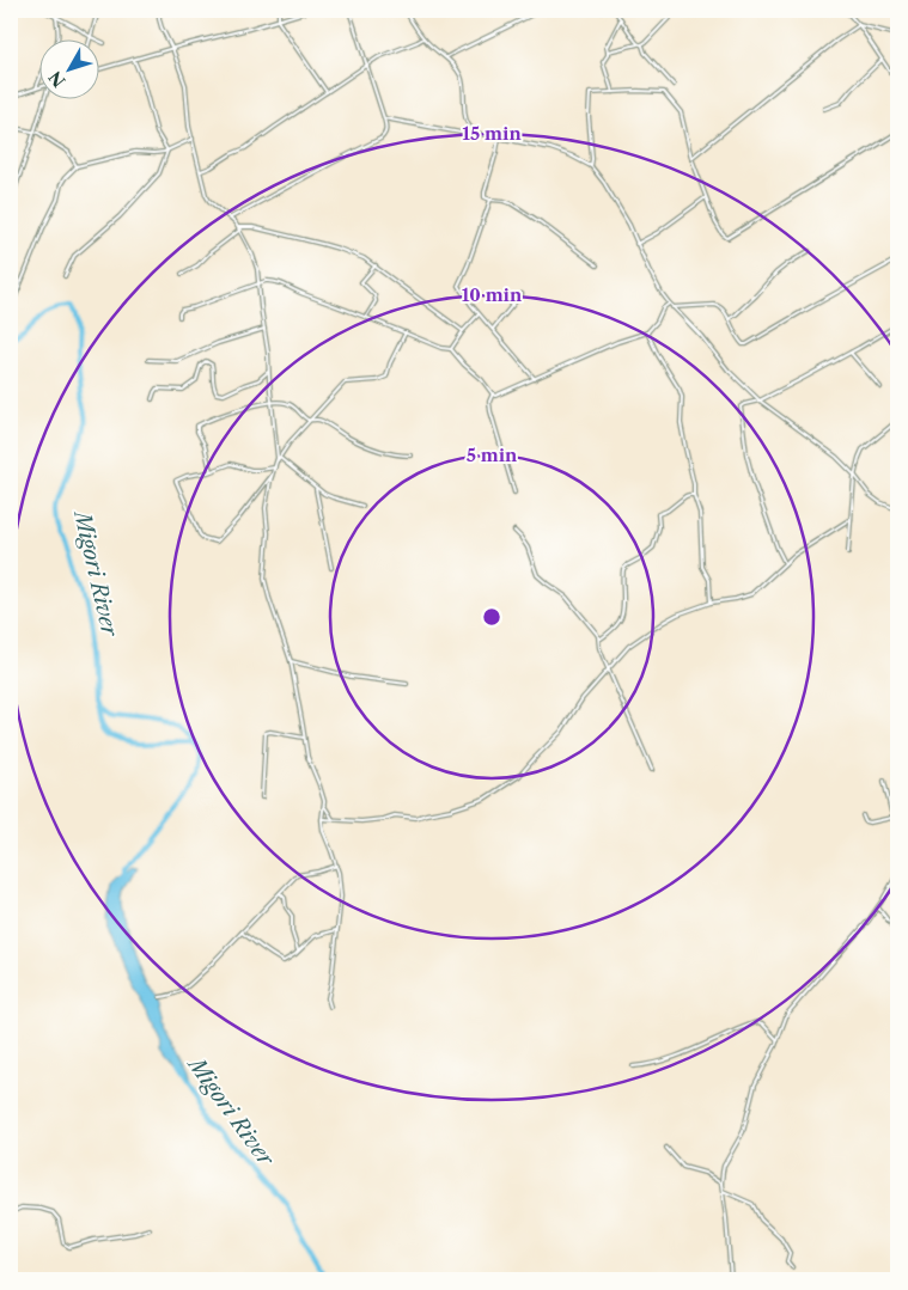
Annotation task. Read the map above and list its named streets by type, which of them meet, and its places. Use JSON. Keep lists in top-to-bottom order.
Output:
{
  "water": ["Migori River"],
  "north": "bottom left",
  "rings": ["15 min", "10 min", "5 min"]
}
